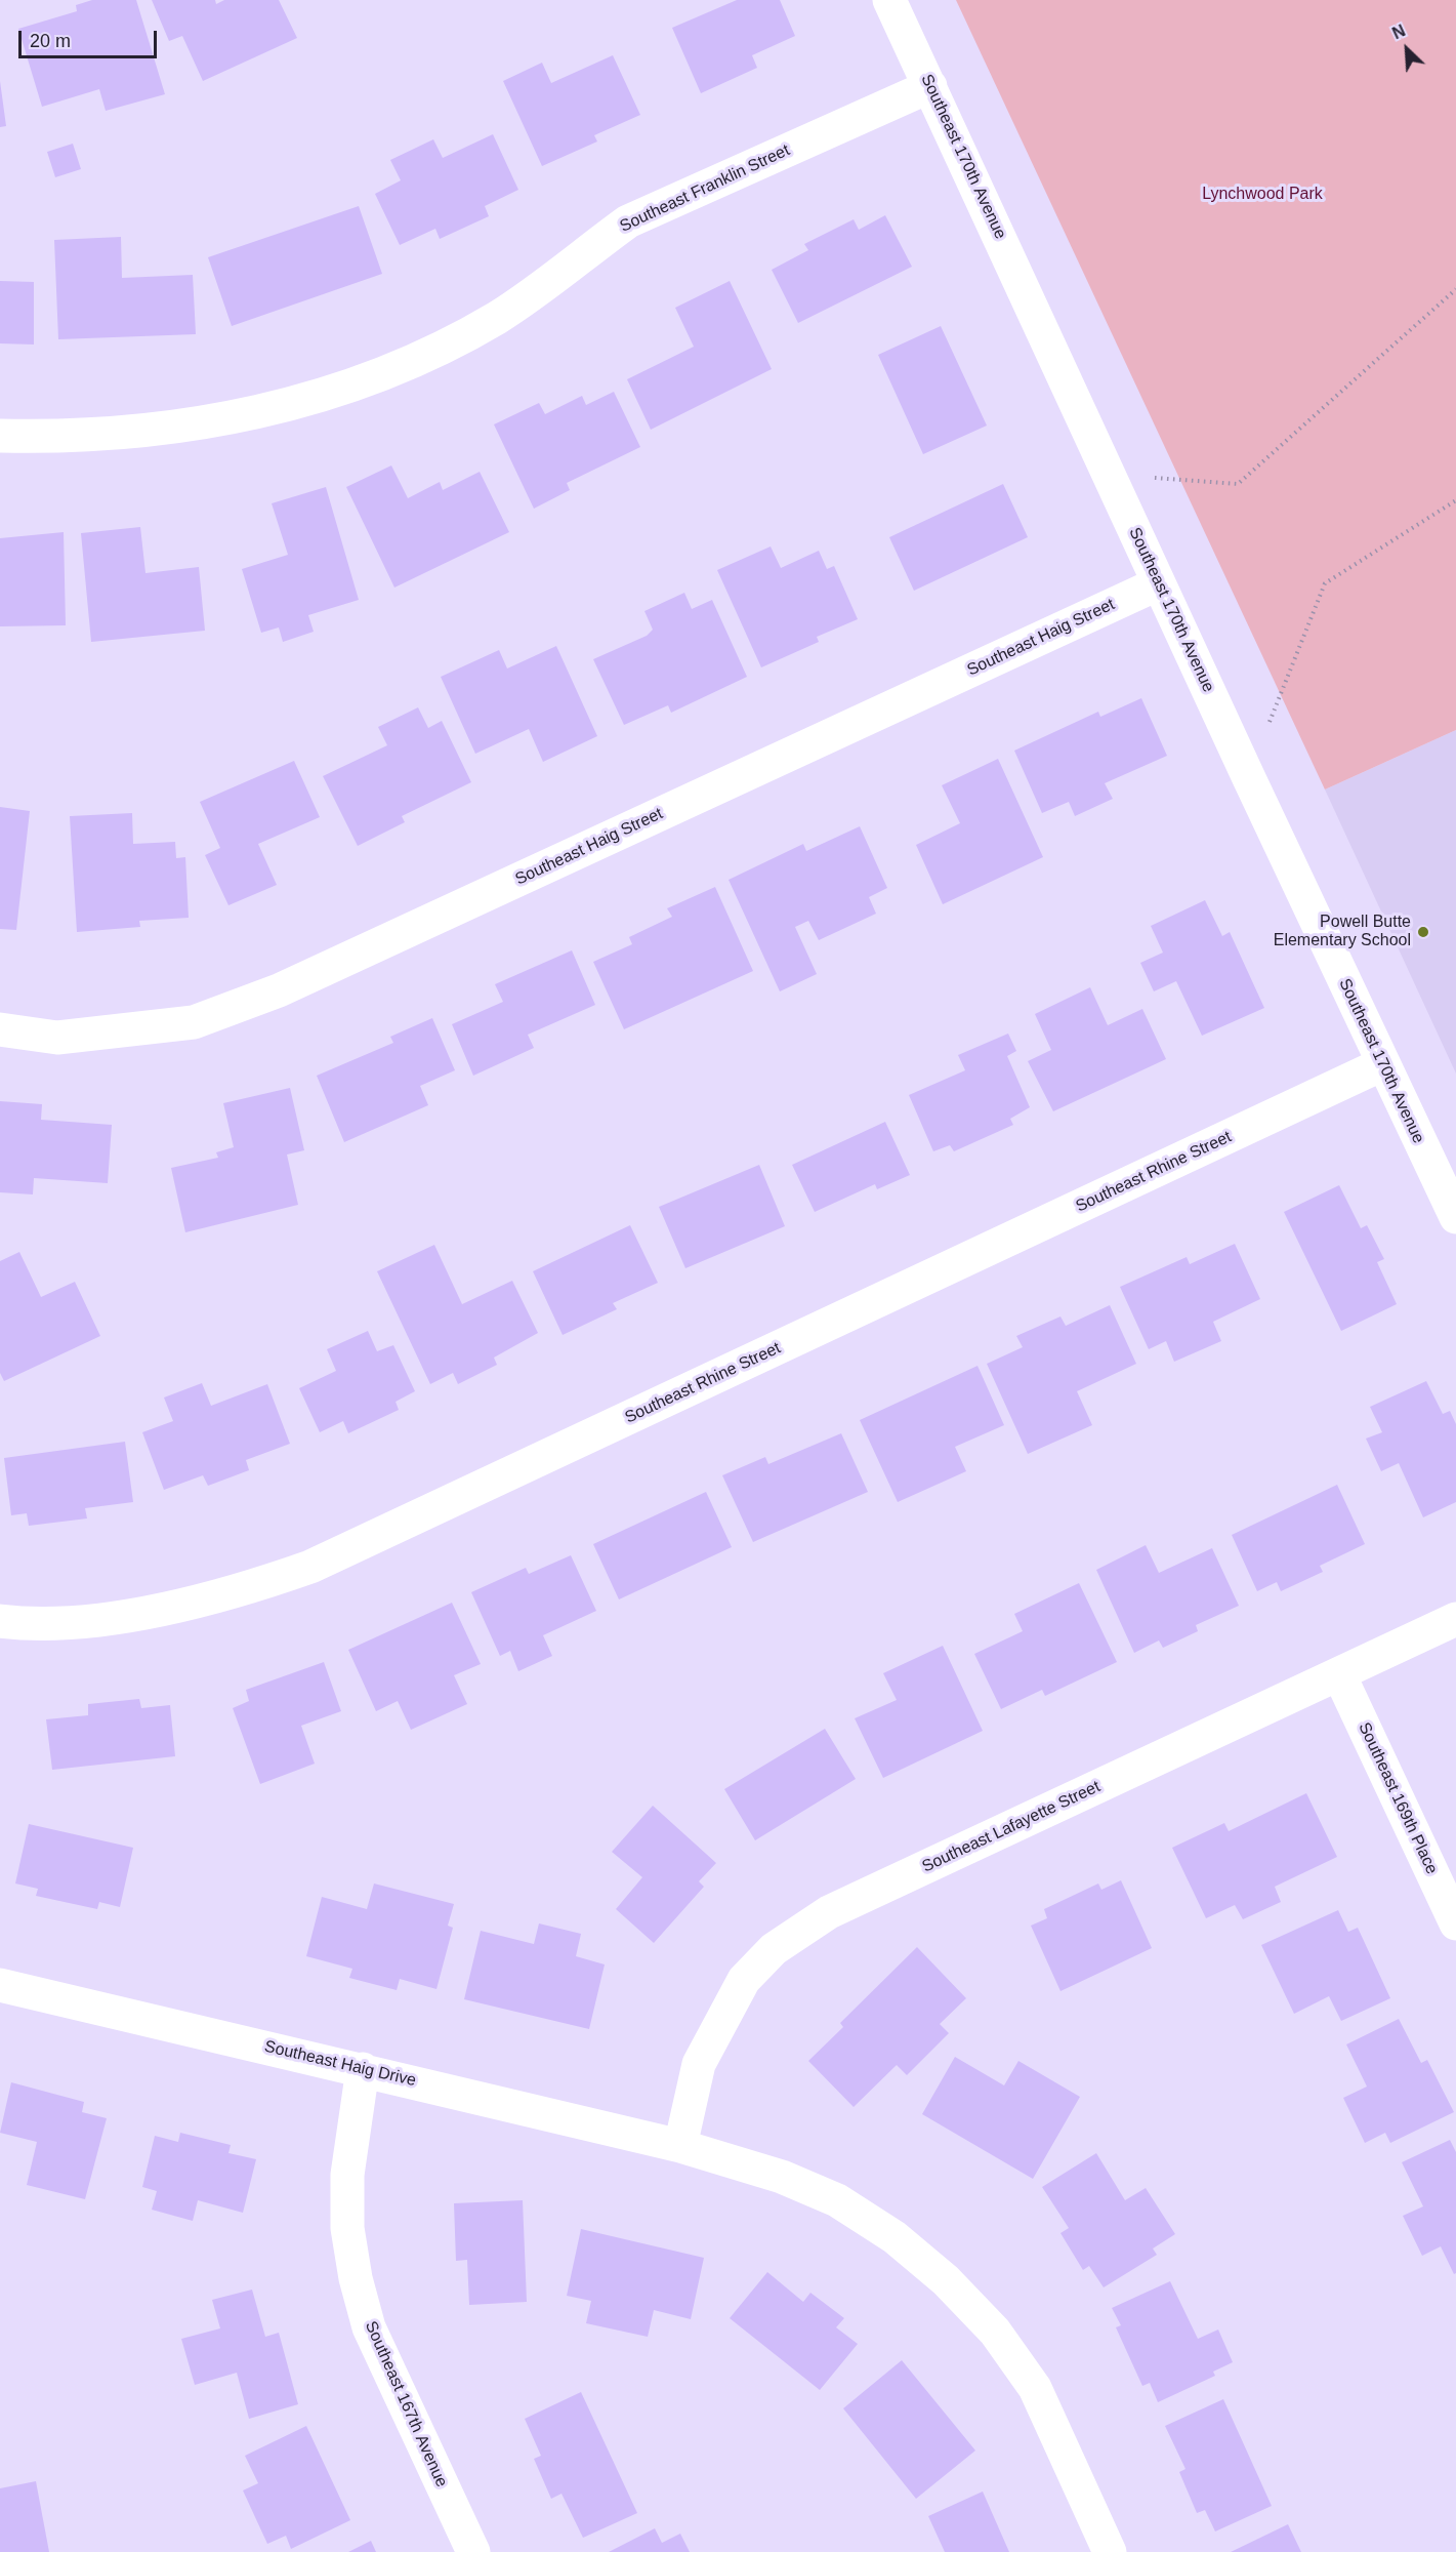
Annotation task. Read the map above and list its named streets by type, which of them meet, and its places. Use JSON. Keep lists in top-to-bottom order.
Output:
{
  "streets": {
    "street": [
      "Southeast 170th Avenue",
      "Southeast Franklin Street",
      "Southeast Haig Street",
      "Southeast Rhine Street",
      "Southeast 169th Place",
      "Southeast Lafayette Street",
      "Southeast Haig Drive",
      "Southeast 167th Avenue"
    ]
  },
  "crossings": [
    ["Southeast 170th Avenue", "Southeast Franklin Street"],
    ["Southeast 170th Avenue", "Southeast Haig Street"],
    ["Southeast 170th Avenue", "Southeast Rhine Street"],
    ["Southeast 169th Place", "Southeast Lafayette Street"],
    ["Southeast Lafayette Street", "Southeast Haig Drive"],
    ["Southeast Haig Drive", "Southeast 167th Avenue"]
  ],
  "parks": ["Lynchwood Park"],
  "places": ["Powell Butte Elementary School"],
  "scale_bar": "20 m",
  "north": "top left"
}
